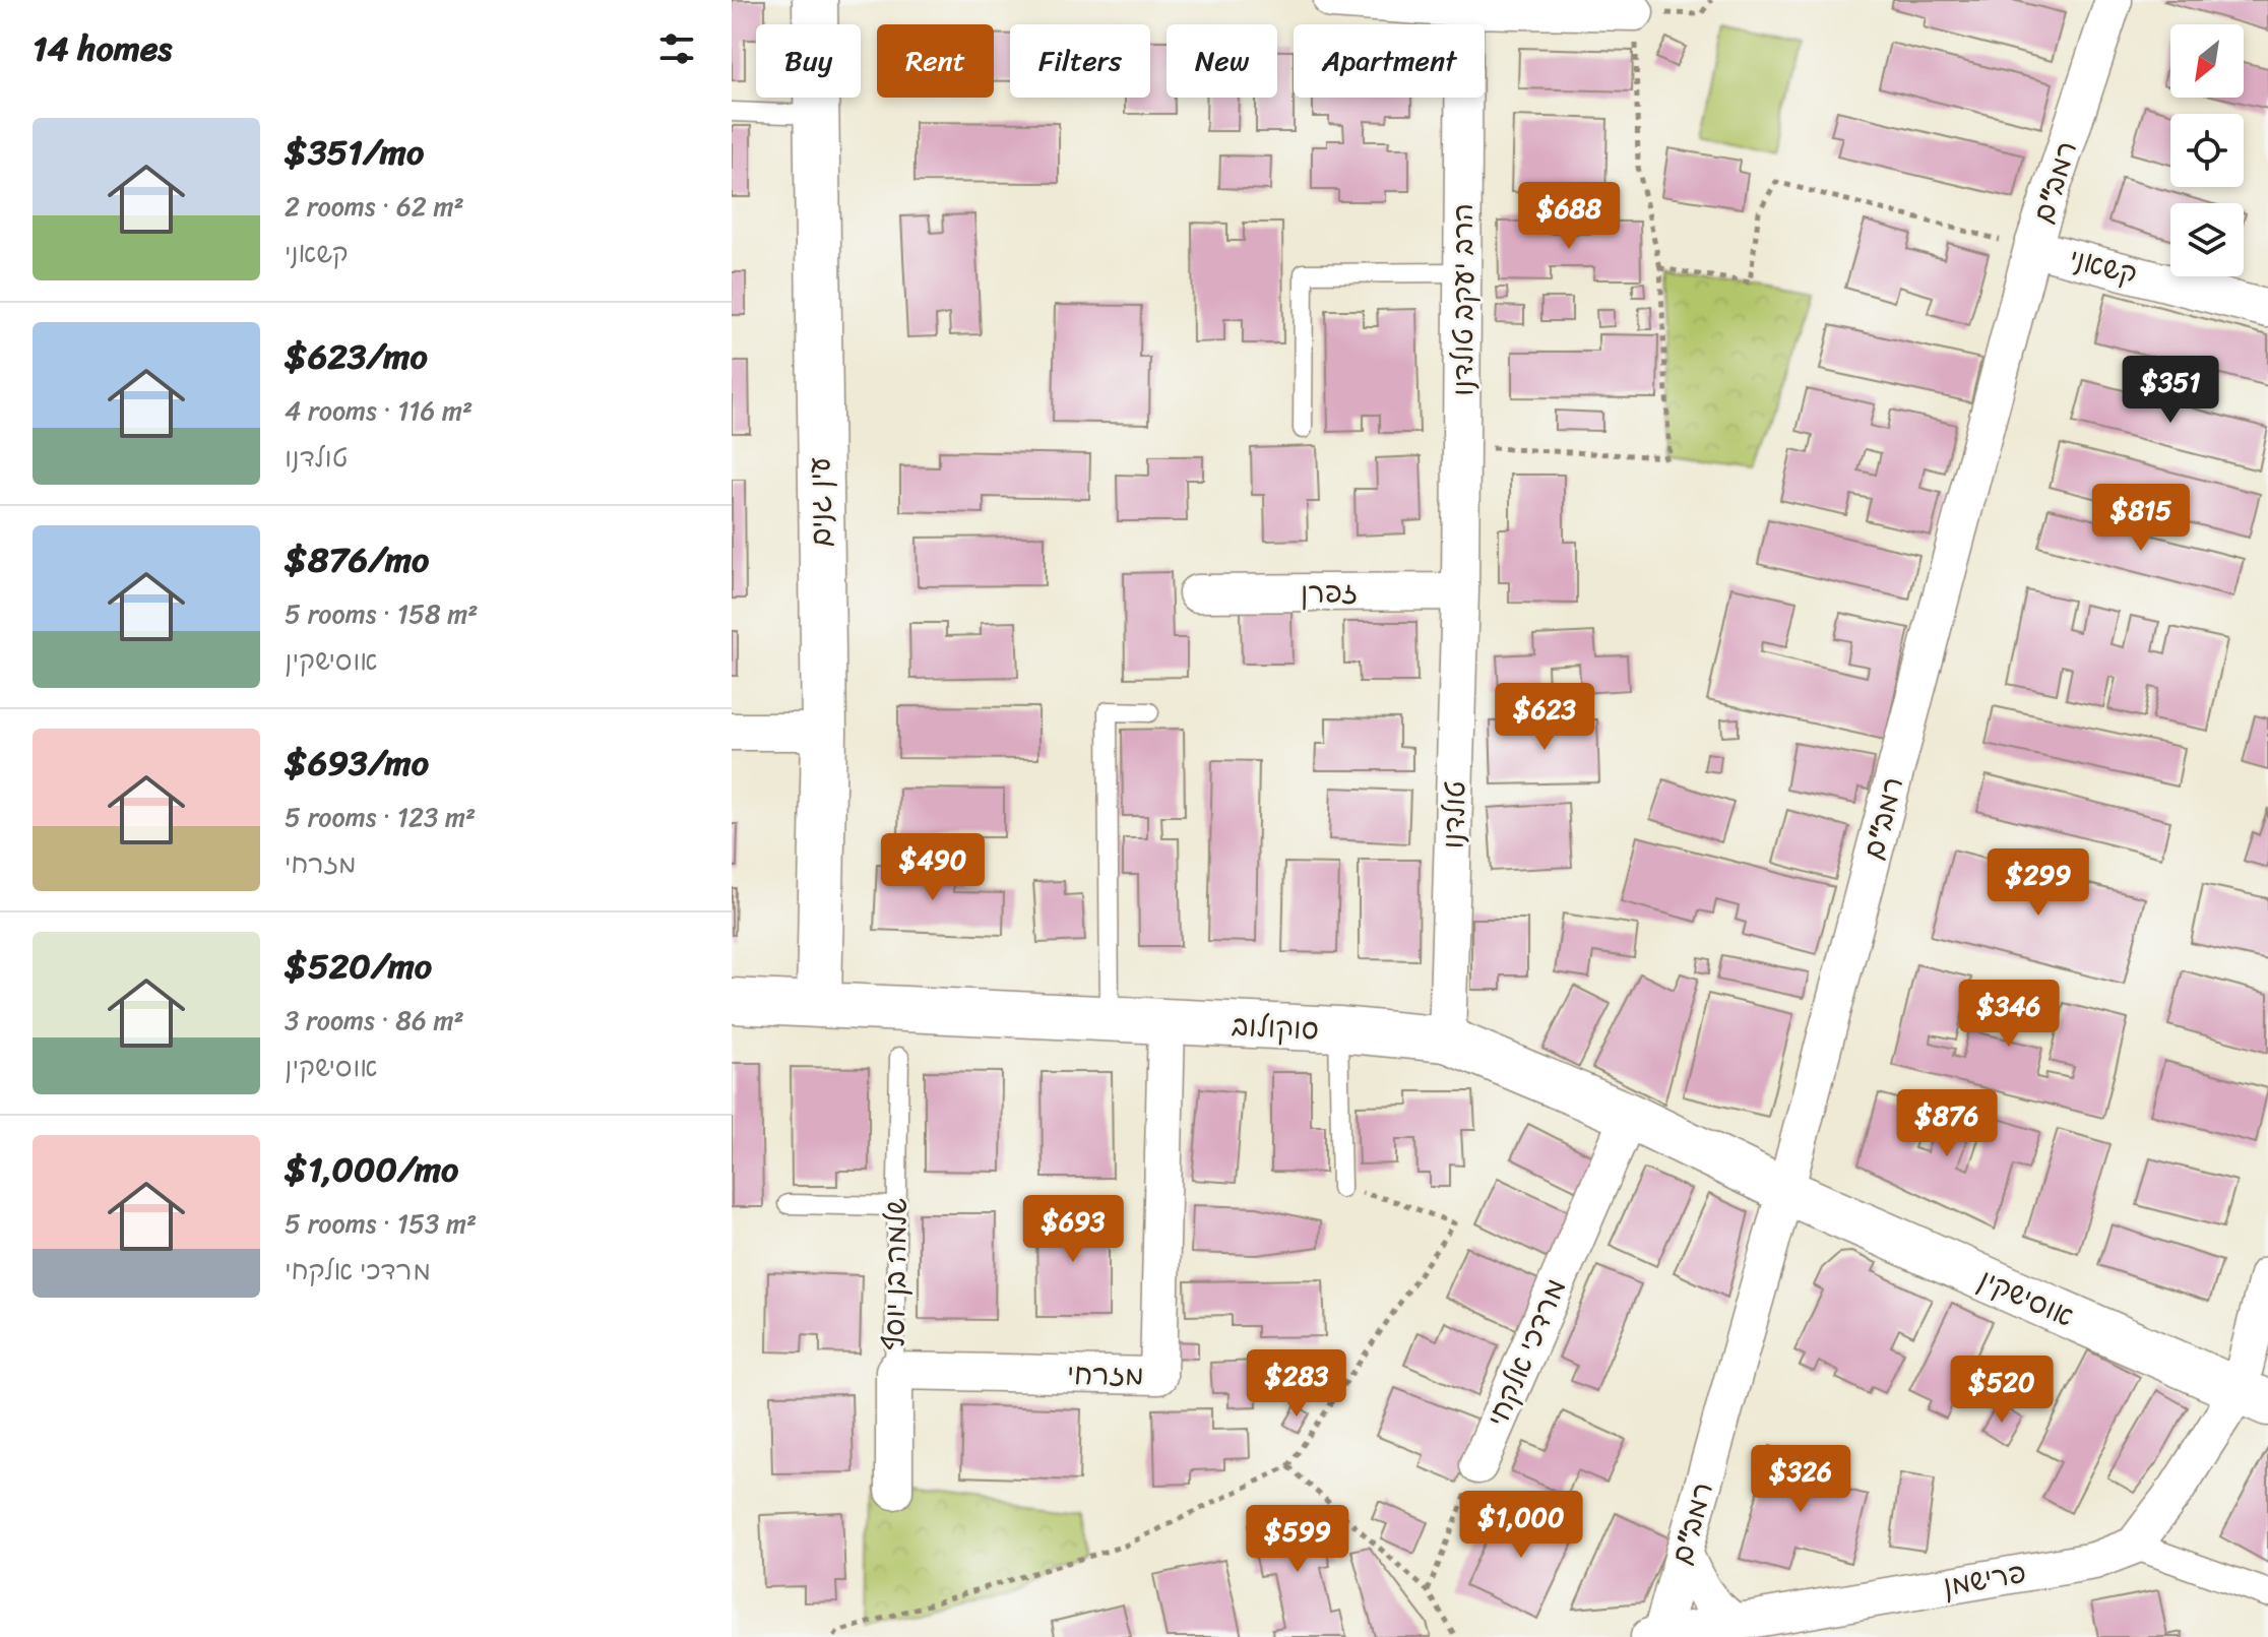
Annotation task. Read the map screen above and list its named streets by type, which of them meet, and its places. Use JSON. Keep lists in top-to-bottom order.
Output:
{
  "streets": {
    "street": [
      "רמב\"ם",
      "קשאני",
      "הרב יעקב טולדנו",
      "עין גנים",
      "זפרן",
      "טולדנו",
      "סוקולוב",
      "שלמה בן יוסף",
      "אוסישקין",
      "מרדכי אלקחי",
      "מזרחי",
      "פרישמן"
    ]
  },
  "crossings": [
    ["רמב\"ם", "קשאני"],
    ["רמב\"ם", "סוקולוב"],
    ["רמב\"ם", "אוסישקין"],
    ["רמב\"ם", "פרישמן"],
    ["הרב יעקב טולדנו", "זפרן"],
    ["הרב יעקב טולדנו", "טולדנו"],
    ["עין גנים", "סוקולוב"],
    ["זפרן", "טולדנו"],
    ["טולדנו", "סוקולוב"],
    ["סוקולוב", "אוסישקין"],
    ["סוקולוב", "מרדכי אלקחי"],
    ["סוקולוב", "מזרחי"],
    ["שלמה בן יוסף", "מזרחי"]
  ],
  "north": "bottom left",
  "page": {
    "heading": "14 homes",
    "chip": [
      "Buy",
      "Rent",
      "Filters",
      "New",
      "Apartment"
    ],
    "list": [
      {
        "name": "$351/mo",
        "note": "2 rooms · 62 m² · קשאני"
      },
      {
        "name": "$623/mo",
        "note": "4 rooms · 116 m² · טולדנו"
      },
      {
        "name": "$876/mo",
        "note": "5 rooms · 158 m² · אוסישקין"
      },
      {
        "name": "$693/mo",
        "note": "5 rooms · 123 m² · מזרחי"
      },
      {
        "name": "$520/mo",
        "note": "3 rooms · 86 m² · אוסישקין"
      },
      {
        "name": "$1,000/mo",
        "note": "5 rooms · 153 m² · מרדכי אלקחי"
      }
    ],
    "price": [
      "$688",
      "$351",
      "$815",
      "$623",
      "$490",
      "$299",
      "$346",
      "$876",
      "$693",
      "$283",
      "$520",
      "$326",
      "$1,000",
      "$599"
    ]
  }
}
